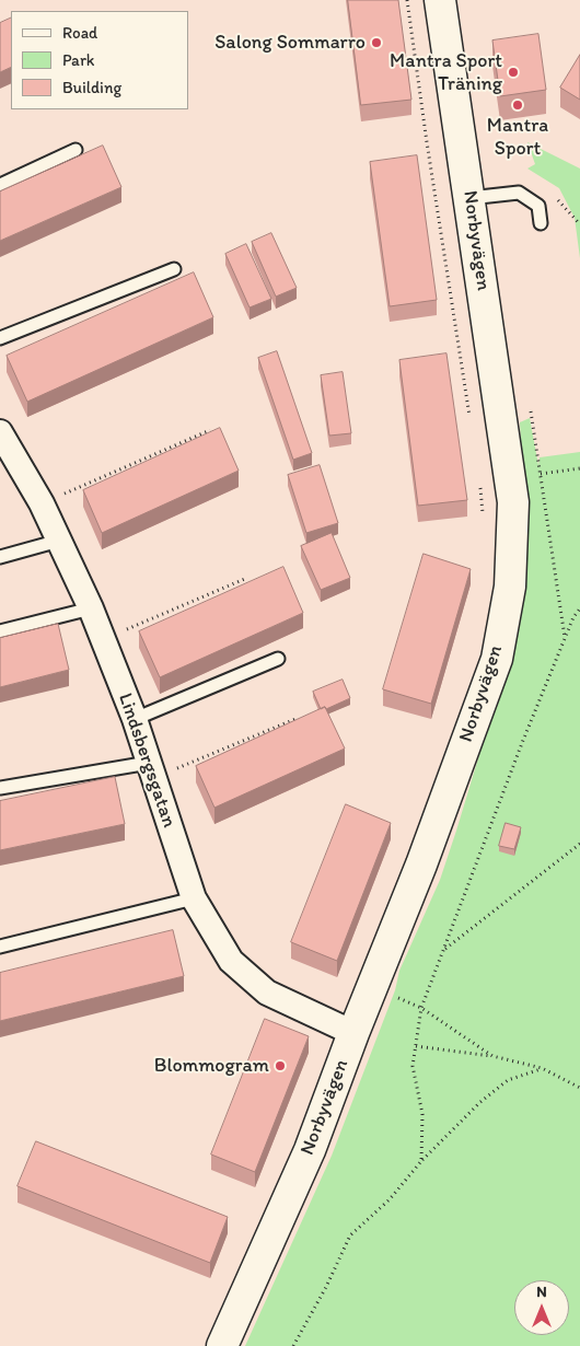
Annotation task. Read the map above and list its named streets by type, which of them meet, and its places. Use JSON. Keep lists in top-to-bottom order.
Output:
{
  "streets": {
    "street": ["Norbyvägen", "Lindsbergsgatan"]
  },
  "crossings": [
    ["Norbyvägen", "Lindsbergsgatan"]
  ],
  "places": [
    "Salong Sommarro",
    "Mantra Sport Träning",
    "Mantra Sport",
    "Blommogram"
  ],
  "legend": ["Road", "Park", "Building"],
  "north": "top"
}
